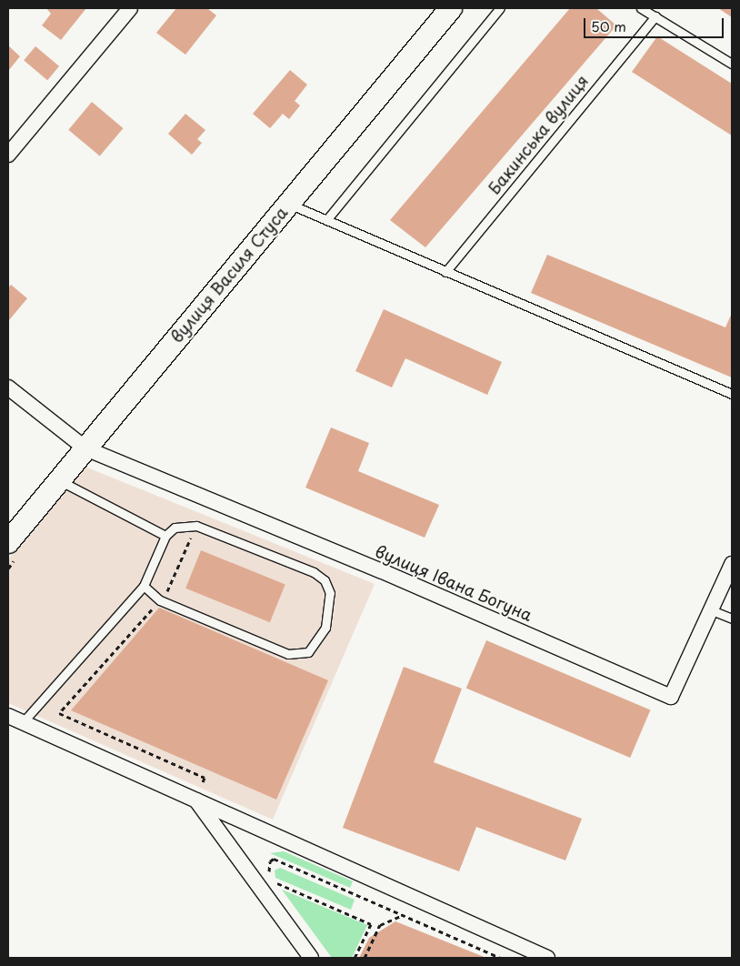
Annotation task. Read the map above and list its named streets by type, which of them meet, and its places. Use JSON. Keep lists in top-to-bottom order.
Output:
{
  "streets": {
    "main road": ["вулиця Василя Стуса"],
    "street": ["вулиця Івана Богуна"],
    "lane": ["Бакинська вулиця"]
  },
  "crossings": [
    ["вулиця Василя Стуса", "вулиця Івана Богуна"]
  ],
  "scale_bar": "50 m"
}
